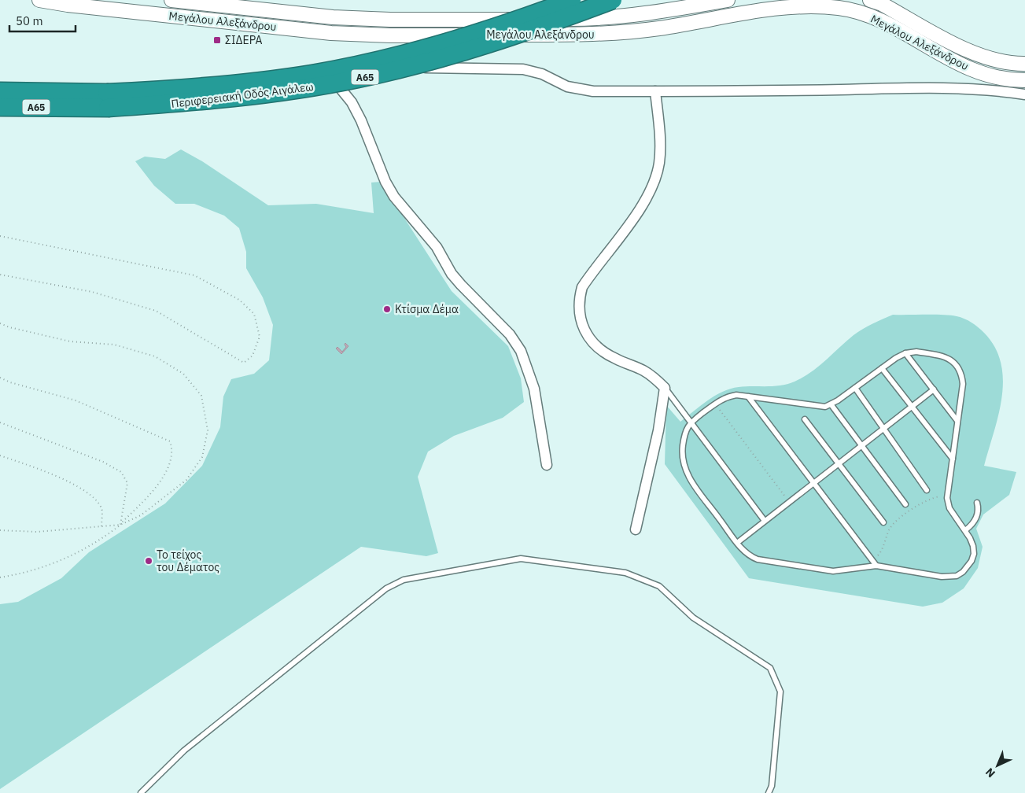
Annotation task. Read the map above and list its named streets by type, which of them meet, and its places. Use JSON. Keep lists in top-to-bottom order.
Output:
{
  "streets": {
    "highway": ["Α65", "Περιφερειακή Οδός Αιγάλεω"],
    "main road": ["Μεγάλου Αλεξάνδρου"]
  },
  "places": {
    "transit": ["ΣΙΔΕΡΑ"],
    "other": ["Κτίσμα Δέμα", "Το τείχος του Δέματος"]
  },
  "scale_bar": "50 m",
  "north": "bottom left"
}
